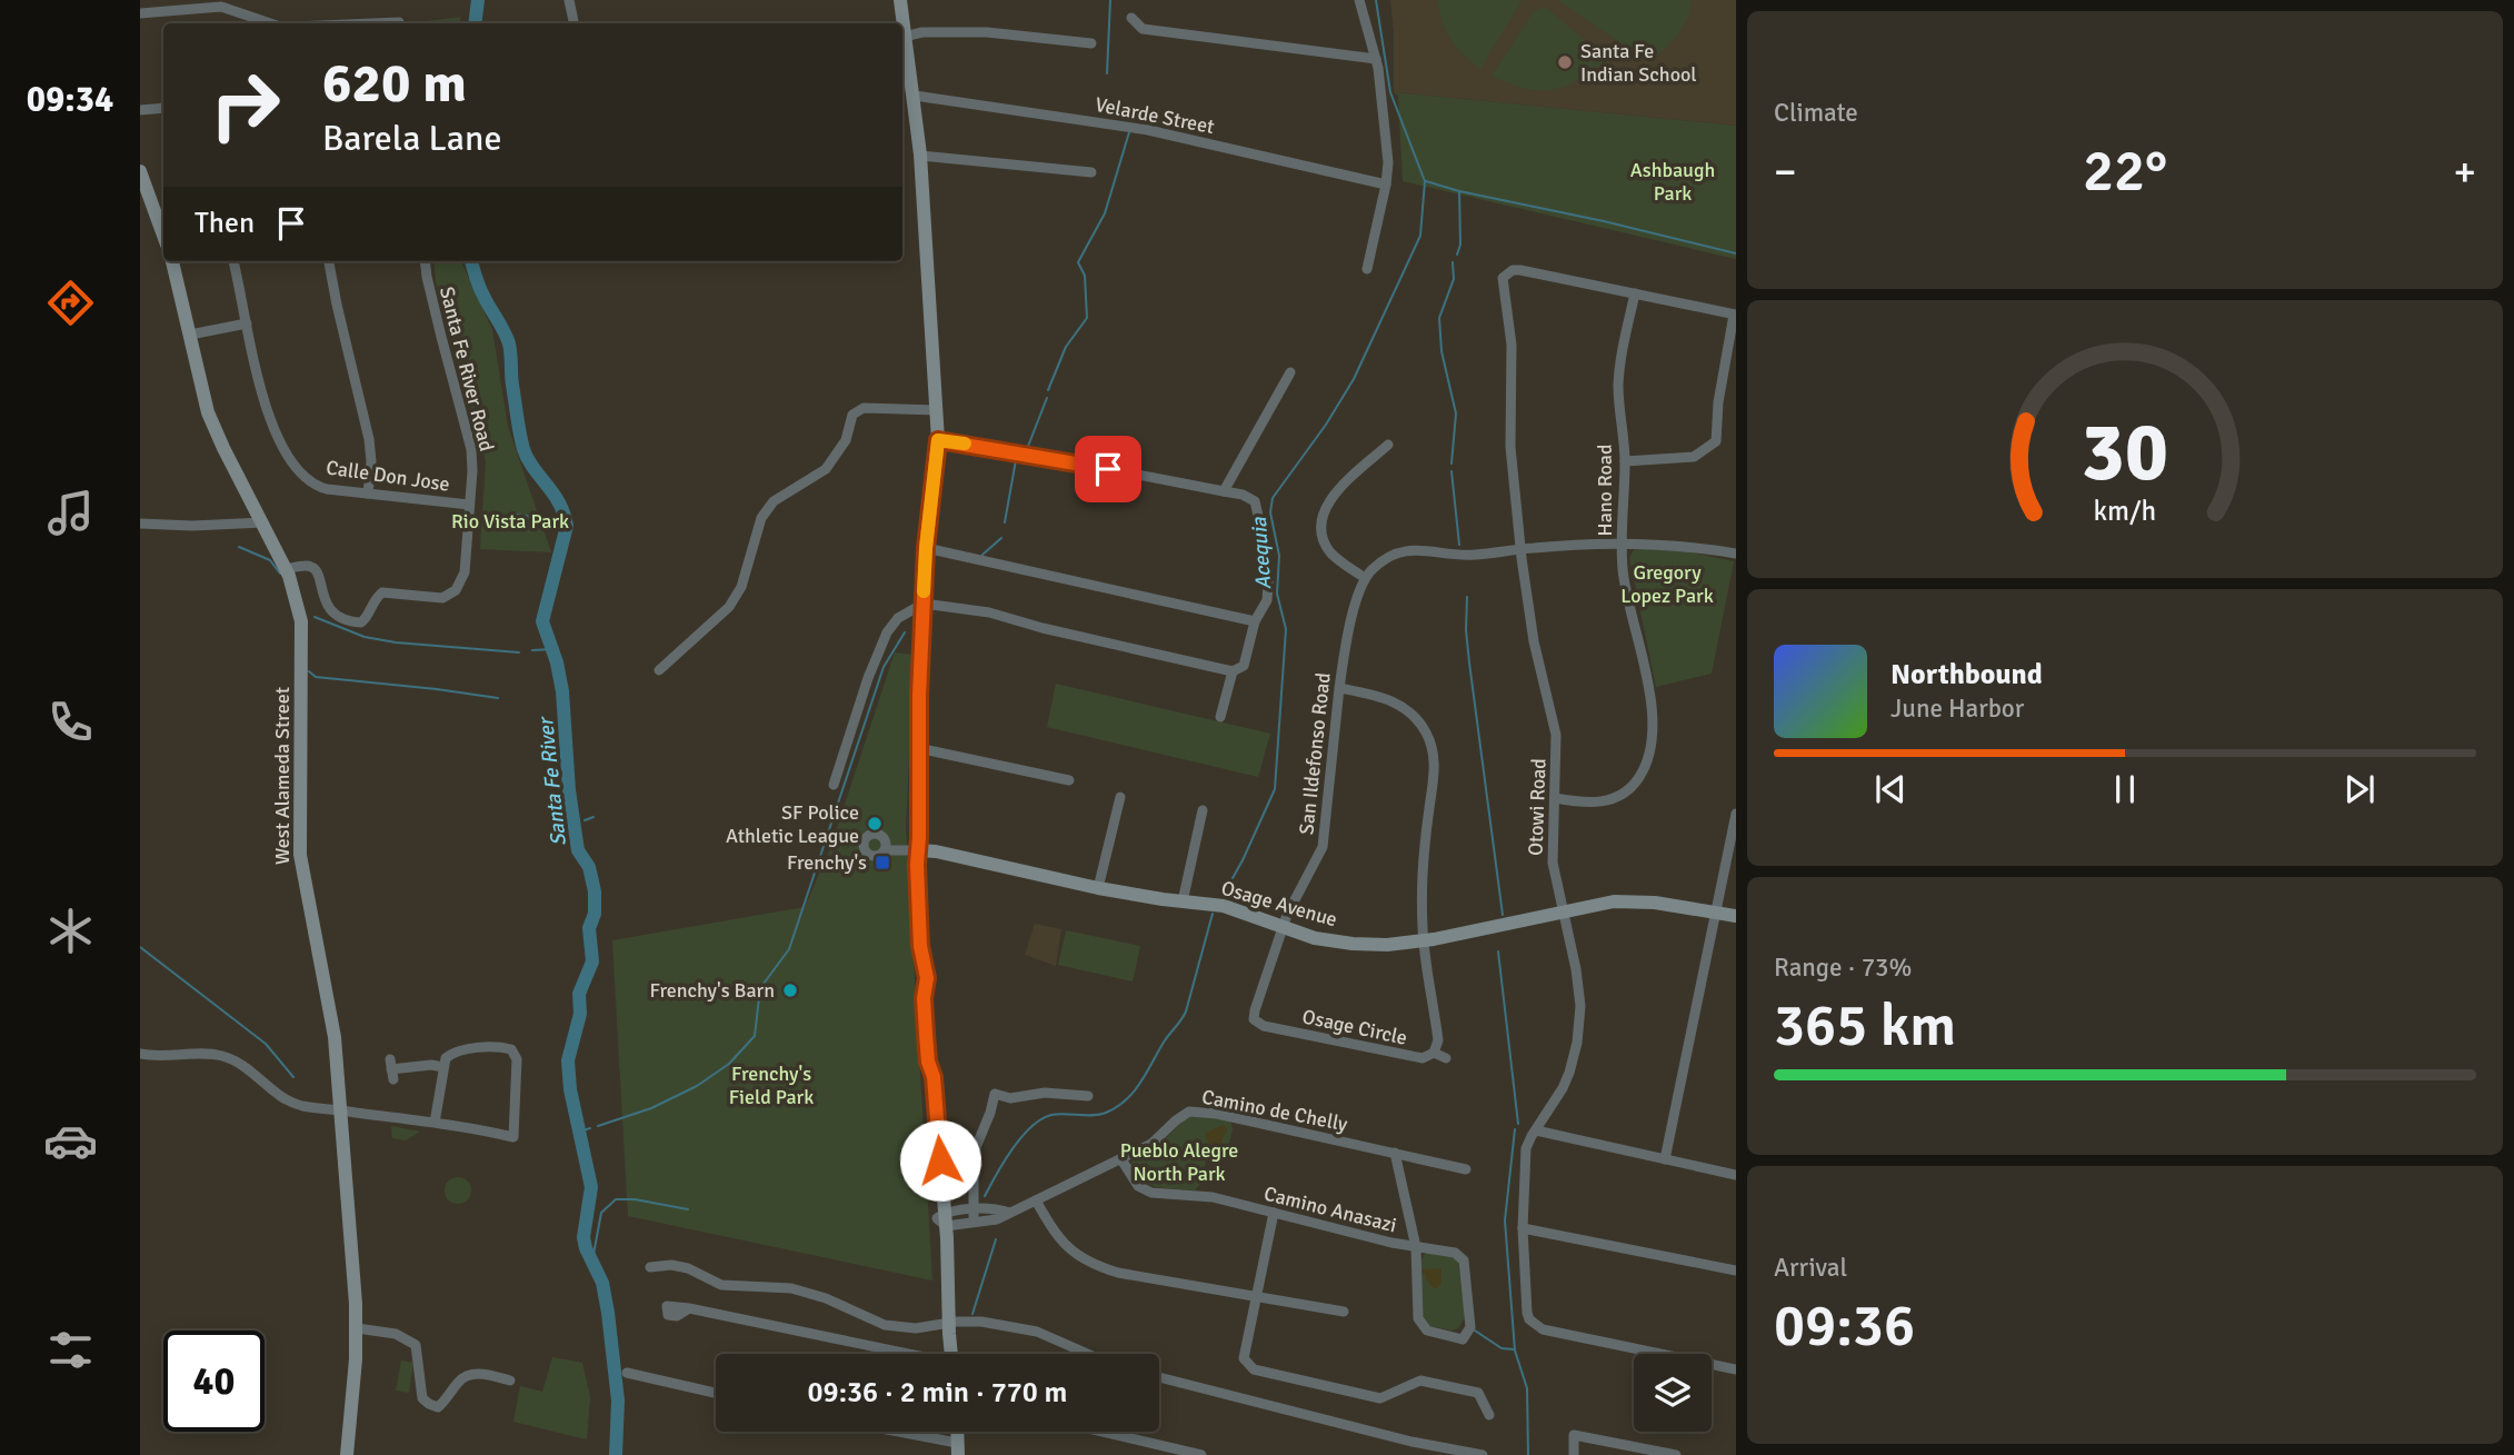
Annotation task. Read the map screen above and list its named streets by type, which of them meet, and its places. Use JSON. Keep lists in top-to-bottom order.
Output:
{
  "streets": {
    "street": [
      "Velarde Street",
      "Santa Fe River Road",
      "Calle Don Jose",
      "Hano Road",
      "San Ildefonso Road",
      "West Alameda Street",
      "Otowi Road",
      "Osage Avenue",
      "Osage Circle",
      "Camino de Chelly",
      "Camino Anasazi"
    ]
  },
  "crossings": [
    ["Santa Fe River Road", "Calle Don Jose"],
    ["Santa Fe River Road", "West Alameda Street"],
    ["Hano Road", "Otowi Road"],
    ["San Ildefonso Road", "Osage Avenue"],
    ["San Ildefonso Road", "Osage Circle"],
    ["Otowi Road", "Osage Avenue"],
    ["Osage Avenue", "Osage Circle"],
    ["Camino de Chelly", "Camino Anasazi"]
  ],
  "water": ["Acequia", "Santa Fe River"],
  "parks": [
    "Ashbaugh Park",
    "Rio Vista Park",
    "Gregory Lopez Park",
    "Frenchy's Field Park",
    "Pueblo Alegre North Park"
  ],
  "places": {
    "other": ["Santa Fe Indian School", "SF Police Athletic League", "Frenchy's Barn"],
    "transit": ["Frenchy's"]
  },
  "page": {
    "tabs": "09:34",
    "tile": [
      "Climate",
      ["Range · 73%", "365 km"],
      ["Arrival", "09:36"]
    ],
    "turn": ["620 m", "Barela Lane"],
    "heat": ["−", "22°", "+"],
    "then": "Then",
    "song": ["Northbound", "June Harbor"],
    "limit": "40",
    "trip": "09:36 · 2 min · 770 m",
    "gauge": ["30", "km/h"]
  }
}
